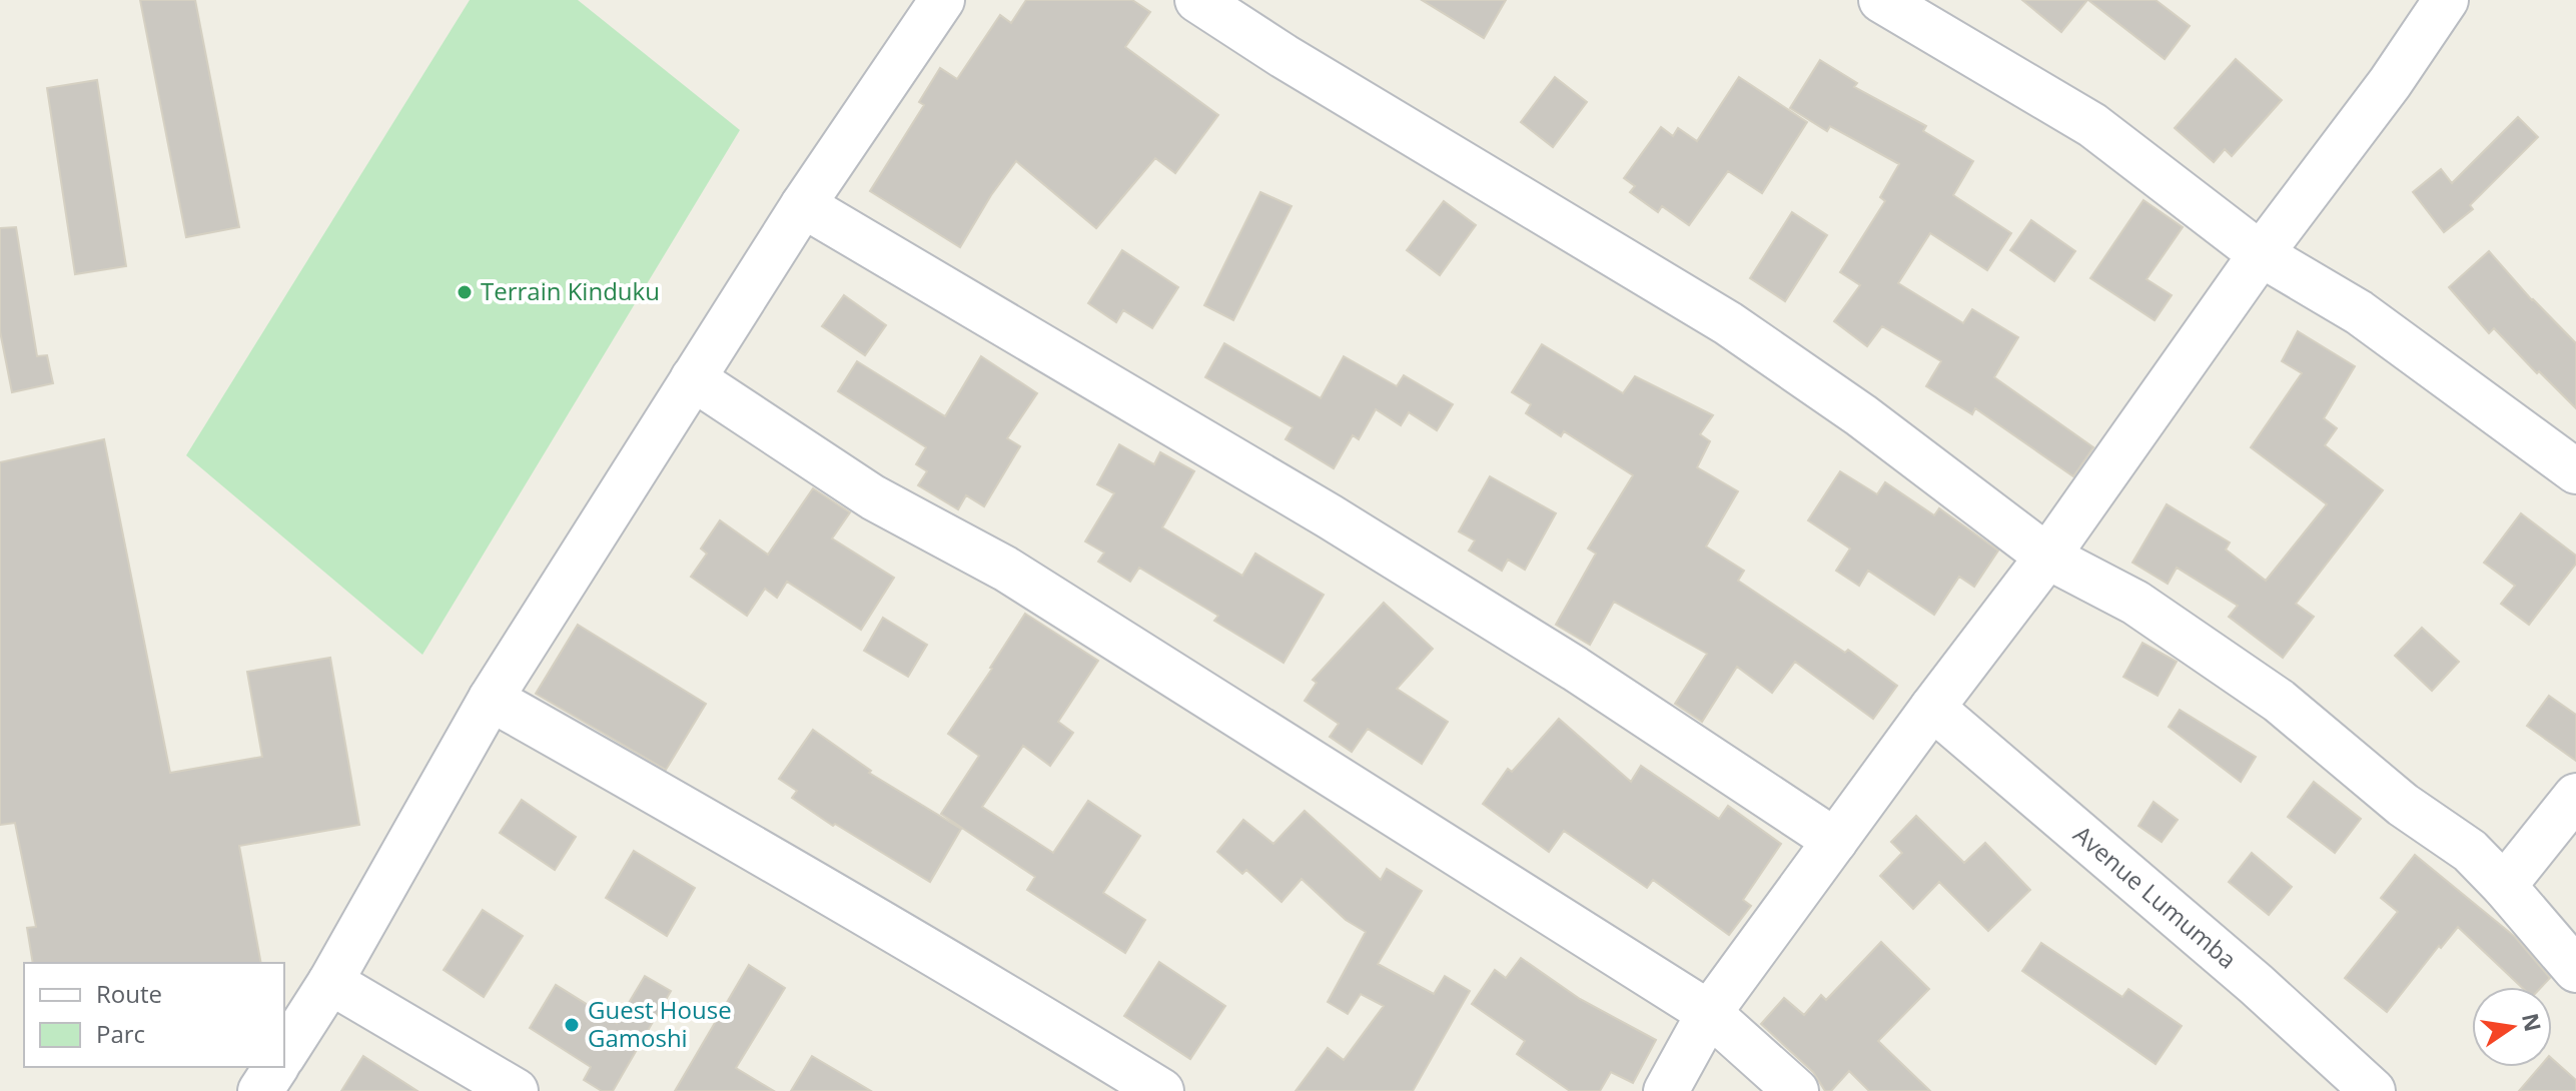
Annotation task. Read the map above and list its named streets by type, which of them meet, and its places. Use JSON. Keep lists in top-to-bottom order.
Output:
{
  "streets": {
    "street": ["Avenue Lumumba"]
  },
  "places": ["Terrain Kinduku", "Guest House Gamoshi"],
  "legend": ["Route", "Parc"],
  "north": "right"
}
